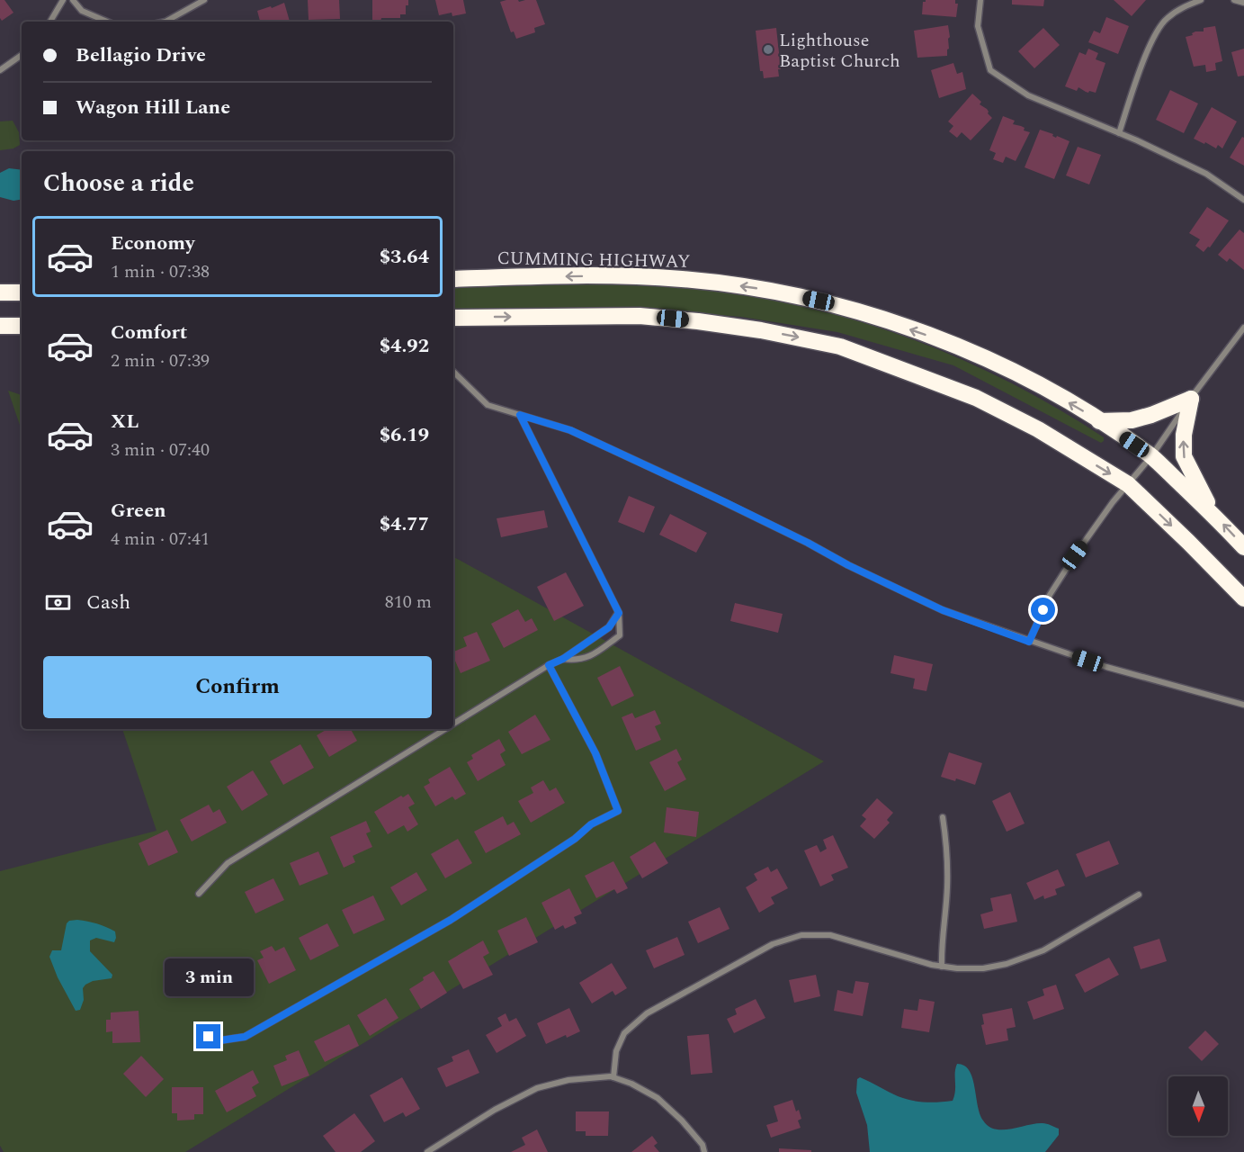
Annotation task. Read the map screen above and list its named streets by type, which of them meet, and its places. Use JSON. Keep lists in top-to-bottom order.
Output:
{
  "streets": {
    "highway": ["CUMMING HIGHWAY"]
  },
  "places": ["Lighthouse Baptist Church"],
  "north": "bottom",
  "page": {
    "banner": ["Bellagio Drive", "Wagon Hill Lane"],
    "heading": "Choose a ride",
    "list": [
      {
        "name": "Economy",
        "note": "1 min · 07:38",
        "value": "$3.64"
      },
      {
        "name": "Comfort",
        "note": "2 min · 07:39",
        "value": "$4.92"
      },
      {
        "name": "XL",
        "note": "3 min · 07:40",
        "value": "$6.19"
      },
      {
        "name": "Green",
        "note": "4 min · 07:41",
        "value": "$4.77"
      }
    ],
    "pay": ["Cash", "810 m"],
    "buttons": "Confirm",
    "bubble": "3 min"
  }
}
